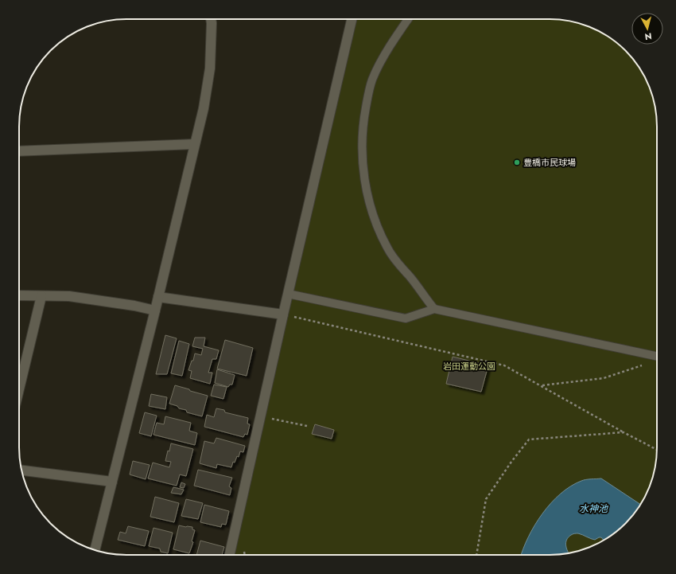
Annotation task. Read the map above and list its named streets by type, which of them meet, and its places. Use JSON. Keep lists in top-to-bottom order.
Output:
{
  "water": ["水神池"],
  "parks": ["岩田運動公園"],
  "places": ["豊橋市民球場"],
  "north": "bottom"
}
